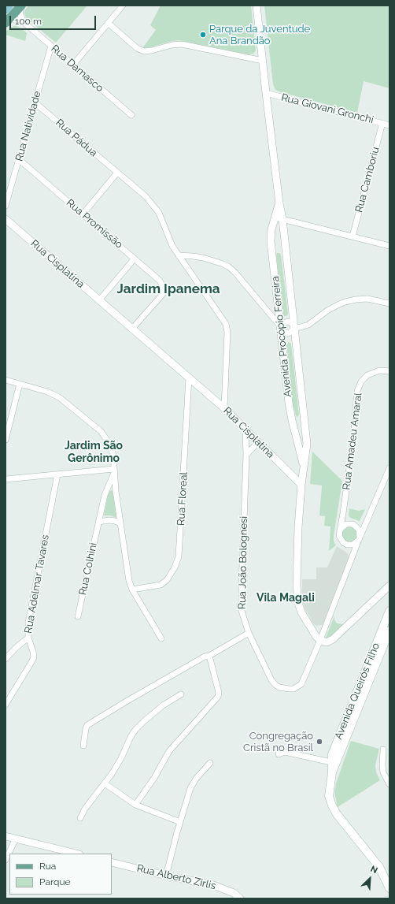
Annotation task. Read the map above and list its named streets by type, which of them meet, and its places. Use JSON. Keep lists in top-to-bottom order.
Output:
{
  "streets": {
    "main road": ["Avenida Queirós Filho"],
    "street": [
      "Rua Damasco",
      "Rua Giovani Gronchi",
      "Rua Natividade",
      "Rua Pádua",
      "Rua Camboriu",
      "Rua Promissão",
      "Rua Cisplatina",
      "Avenida Procópio Ferreira",
      "Rua Amadeu Amaral",
      "Rua Floreal",
      "Rua João Bolognesi",
      "Rua Colhini",
      "Rua Adelmar Tavares",
      "Rua Alberto Zirlis"
    ]
  },
  "crossings": [
    ["Rua Damasco", "Rua Natividade"],
    ["Rua Giovani Gronchi", "Rua Camboriu"],
    ["Rua Giovani Gronchi", "Avenida Procópio Ferreira"],
    ["Rua Natividade", "Rua Pádua"],
    ["Rua Natividade", "Rua Promissão"],
    ["Rua Pádua", "Rua Cisplatina"],
    ["Rua Promissão", "Rua Cisplatina"],
    ["Rua Cisplatina", "Avenida Procópio Ferreira"],
    ["Rua Cisplatina", "Rua Floreal"],
    ["Rua Cisplatina", "Rua João Bolognesi"],
    ["Rua Amadeu Amaral", "Rua João Bolognesi"]
  ],
  "districts": ["Jardim Ipanema", "Jardim São Gerônimo", "Vila Magali"],
  "places": ["Parque da Juventude Ana Brandão", "Congregação Cristã no Brasil"],
  "legend": ["Rua", "Parque"],
  "scale_bar": "100 m",
  "north": "top right"
}
